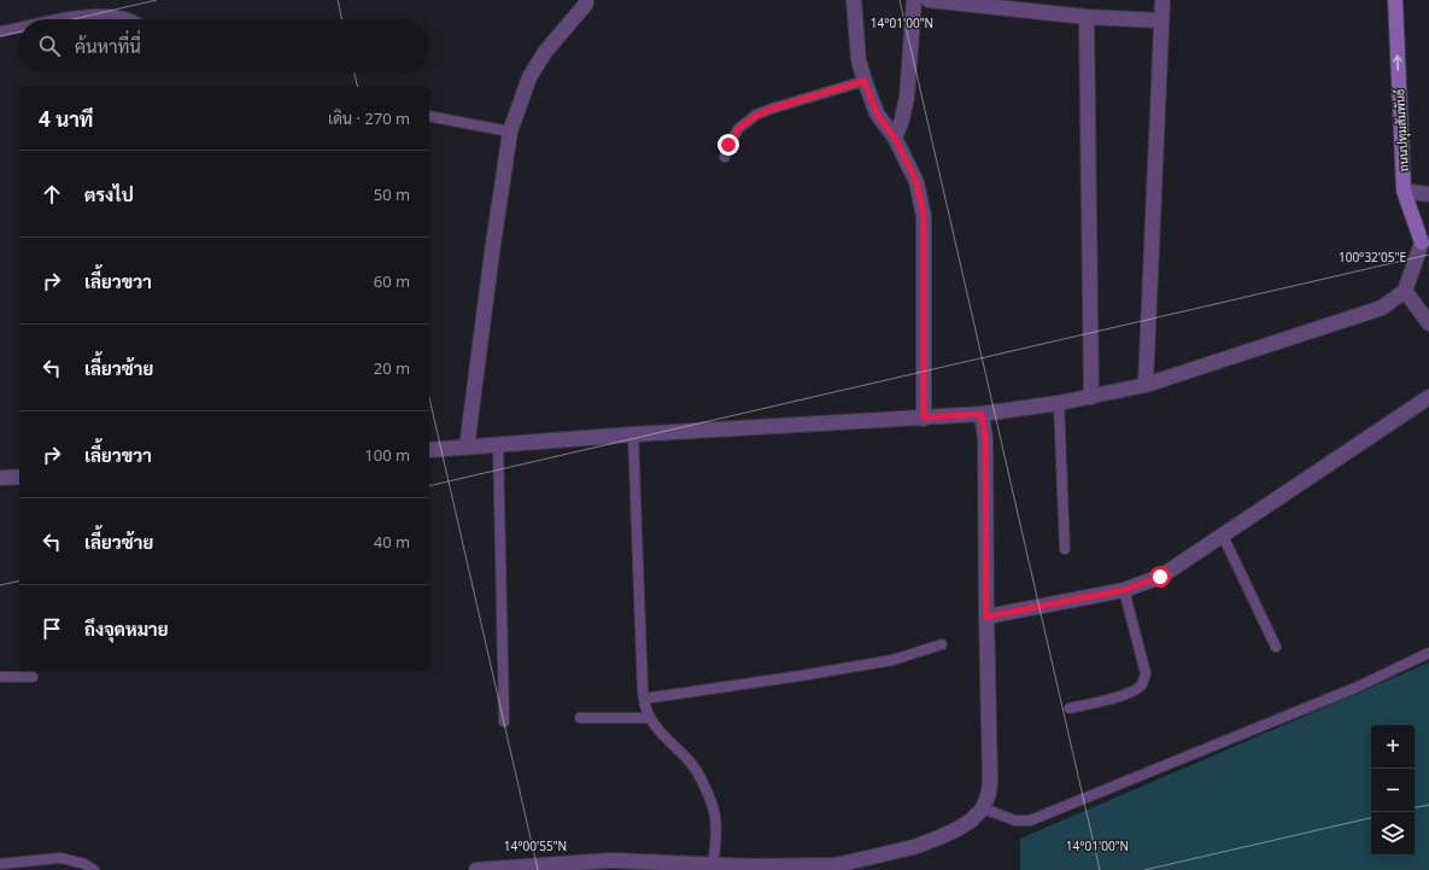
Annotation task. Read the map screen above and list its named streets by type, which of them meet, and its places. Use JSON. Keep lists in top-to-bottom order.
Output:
{
  "streets": {
    "street": ["ถนนปทุมสัมพันธ์"]
  },
  "one_way": ["ถนนปทุมสัมพันธ์"],
  "page": {
    "search": "ค้นหาที่นี่",
    "heading": ["4 นาที", "เดิน · 270 m"],
    "list": [
      ["ตรงไป", "50 m"],
      ["เลี้ยวขวา", "60 m"],
      ["เลี้ยวซ้าย", "20 m"],
      ["เลี้ยวขวา", "100 m"],
      ["เลี้ยวซ้าย", "40 m"],
      "ถึงจุดหมาย"
    ],
    "map_buttons": ["+", "−"]
  },
  "coordinates": ["14°01'00\"N", "100°32'05\"E", "14°00'55\"N"]
}
